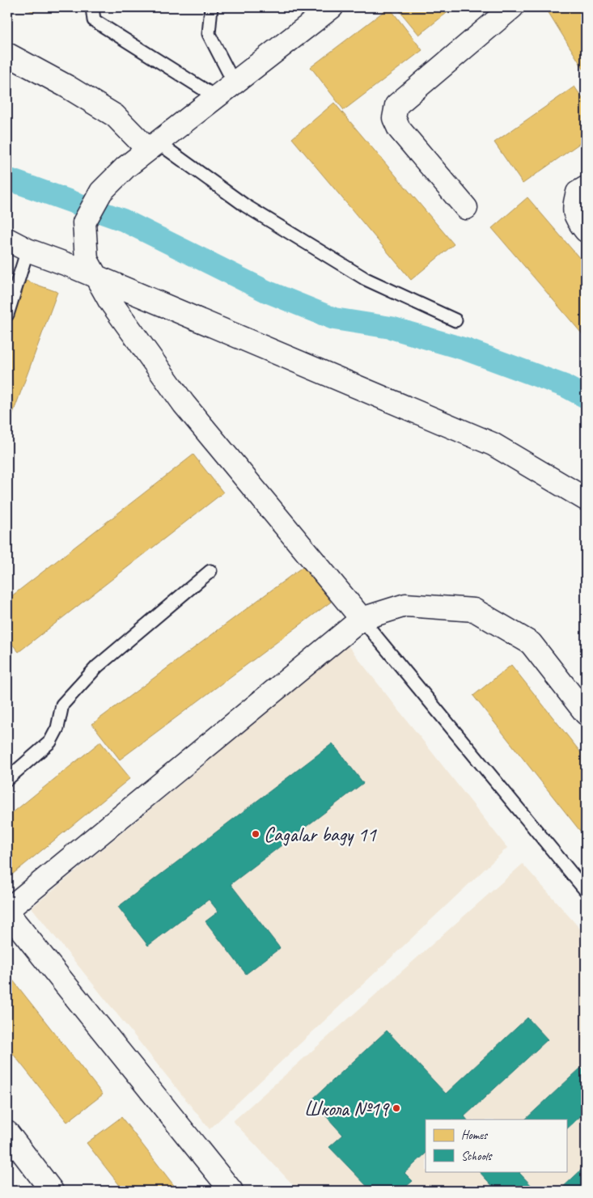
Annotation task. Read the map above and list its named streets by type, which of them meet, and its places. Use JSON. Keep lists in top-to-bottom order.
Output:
{
  "places": ["Cagalar bagy 11", "Школа №19"],
  "legend": ["Homes", "Schools"]
}
